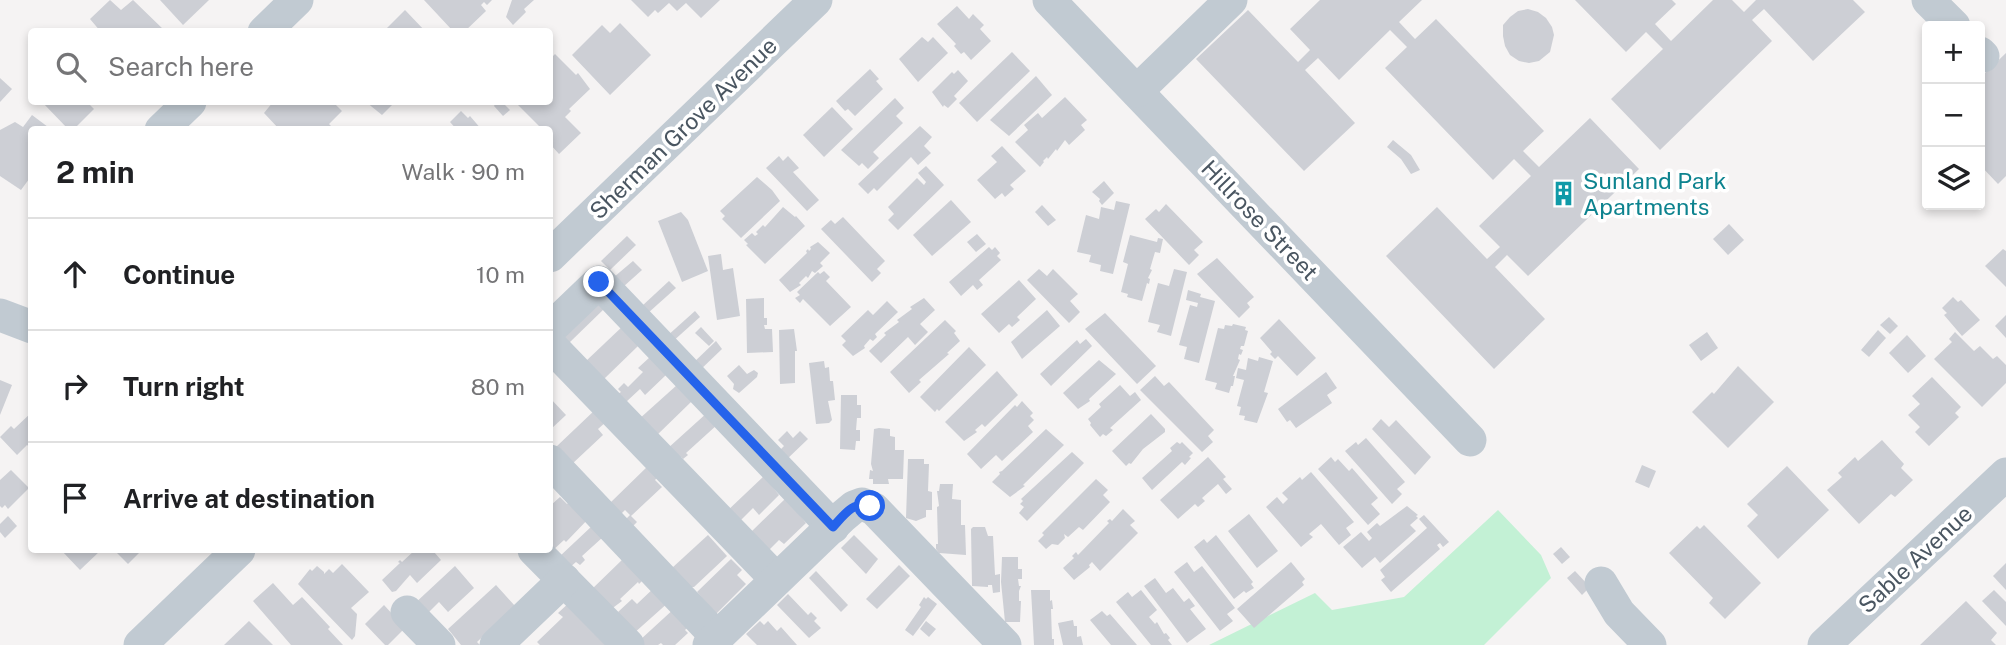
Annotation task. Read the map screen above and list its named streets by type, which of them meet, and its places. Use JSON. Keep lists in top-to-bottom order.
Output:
{
  "streets": {
    "street": ["Sherman Grove Avenue", "Hillrose Street", "Sable Avenue"]
  },
  "places": {
    "building": ["Sunland Park Apartments"]
  },
  "page": {
    "map_buttons": ["+", "−"],
    "search": "Search here",
    "heading": ["2 min", "Walk · 90 m"],
    "list": [
      ["Continue", "10 m"],
      ["Turn right", "80 m"],
      "Arrive at destination"
    ]
  }
}
